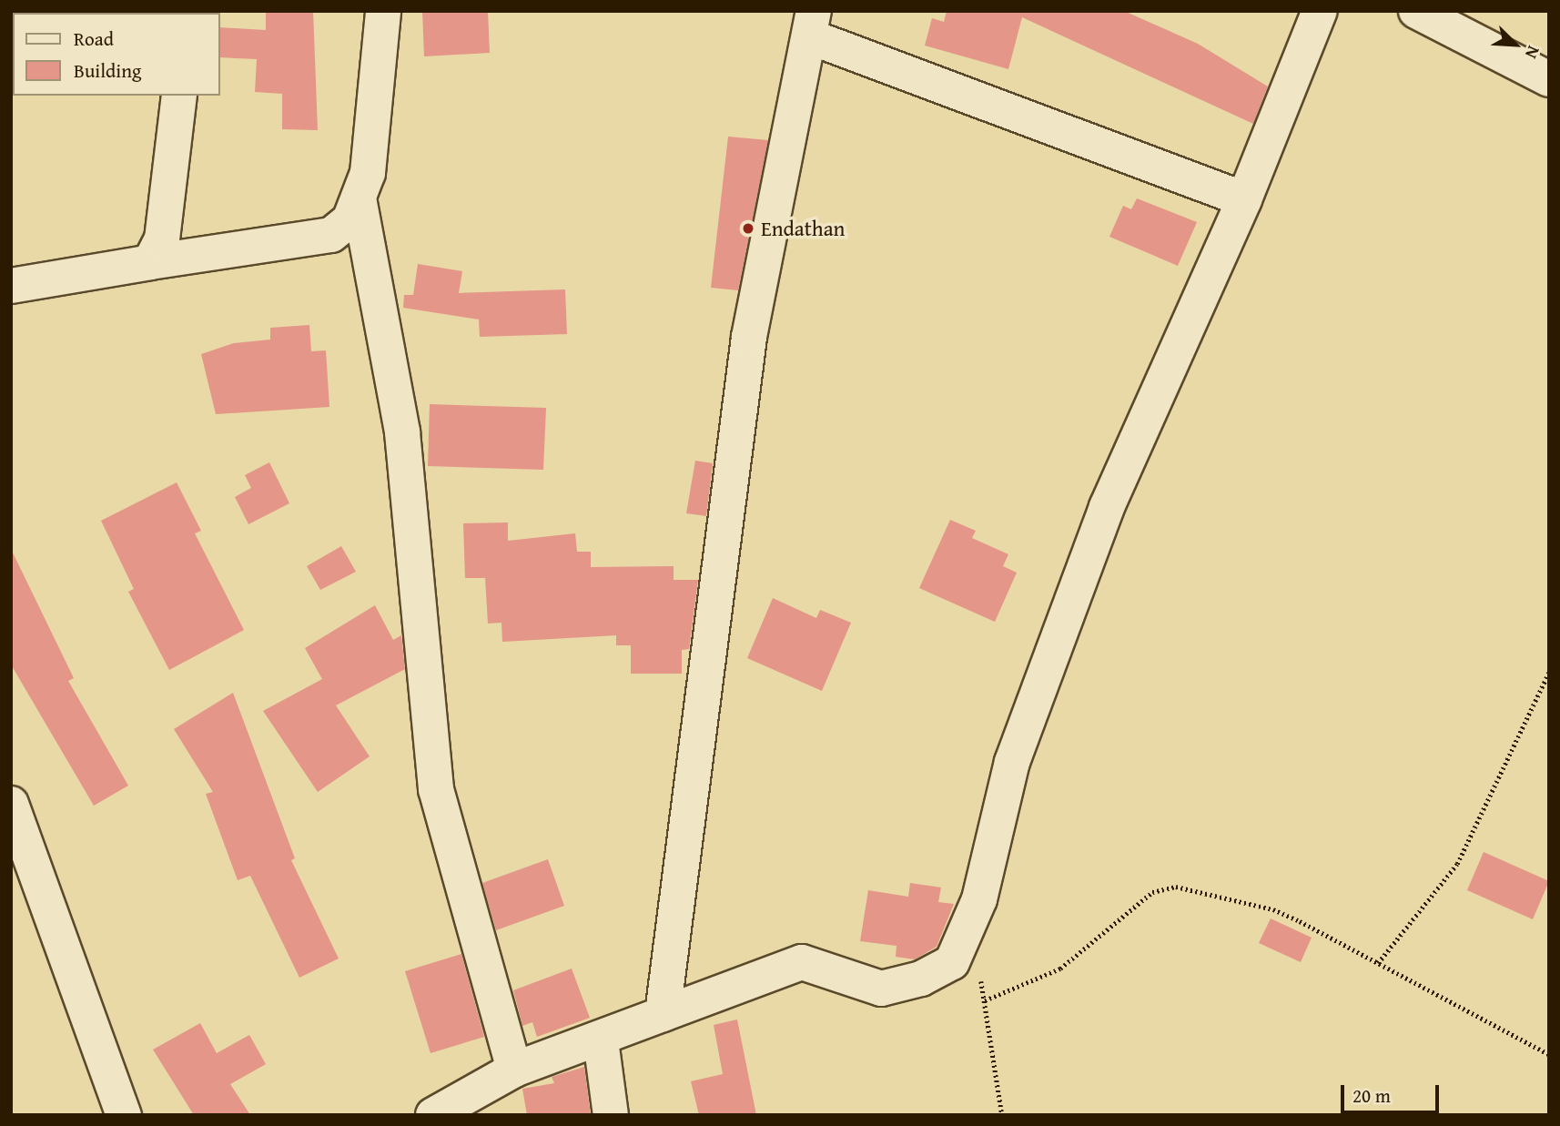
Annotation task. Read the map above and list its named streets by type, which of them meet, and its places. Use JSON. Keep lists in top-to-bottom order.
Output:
{
  "places": ["Endathan"],
  "legend": ["Road", "Building"],
  "scale_bar": "20 m",
  "north": "bottom right"
}
